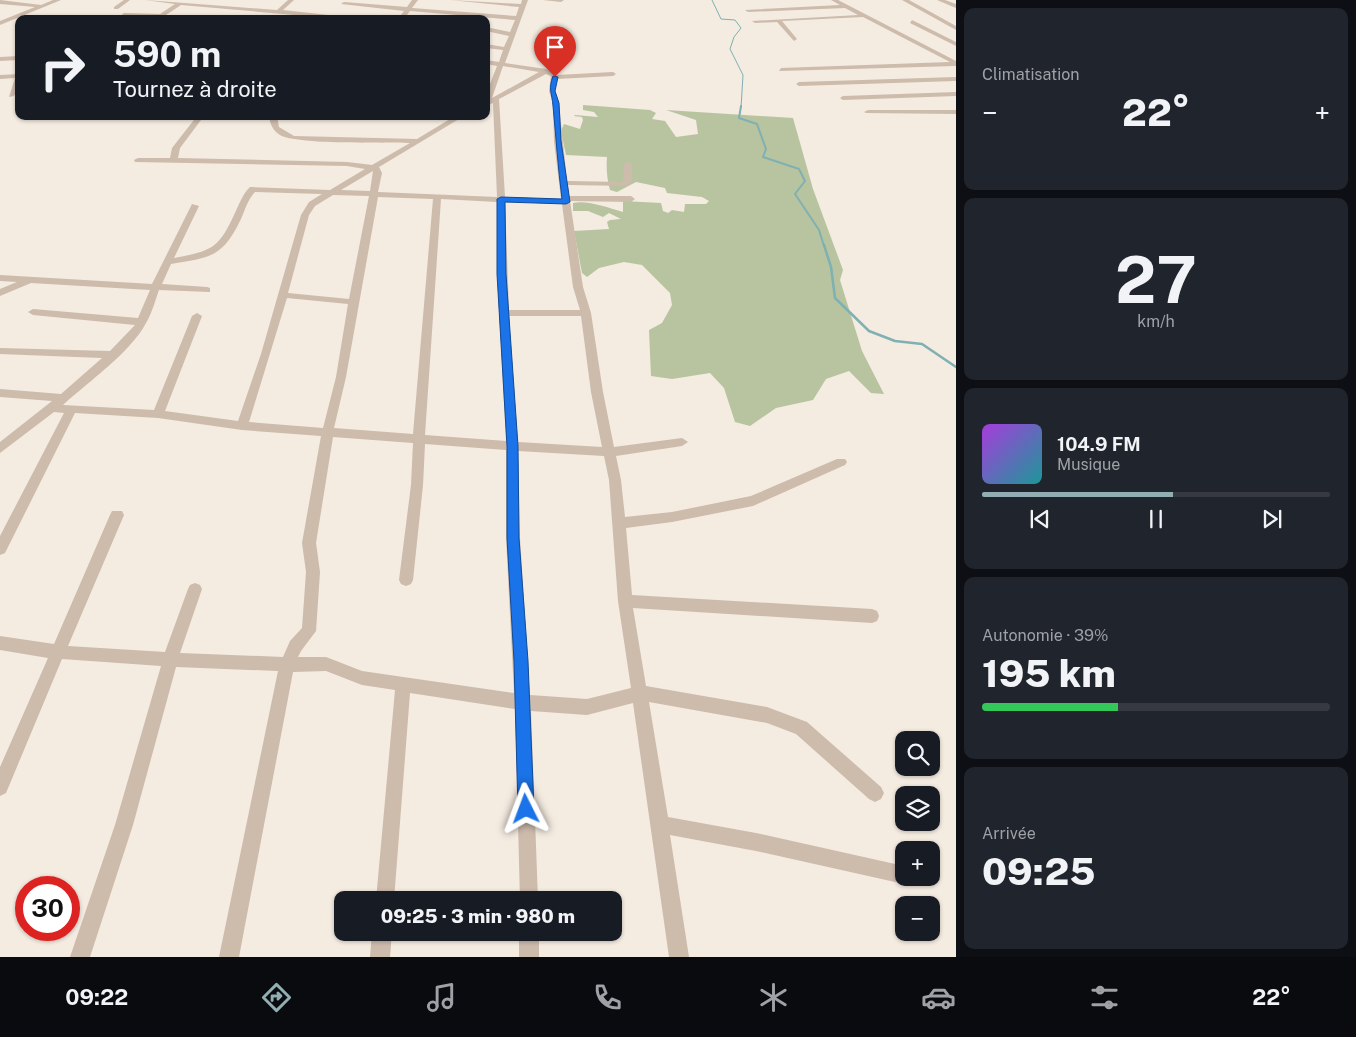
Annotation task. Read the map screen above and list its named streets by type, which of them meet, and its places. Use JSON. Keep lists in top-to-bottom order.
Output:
{
  "page": {
    "tile": [
      "Climatisation",
      ["27", "km/h"],
      ["Autonomie · 39%", "195 km"],
      ["Arrivée", "09:25"]
    ],
    "turn": ["590 m", "Tournez à droite"],
    "heat": ["−", "22°", "+"],
    "song": ["104.9 FM", "Musique"],
    "map_buttons": ["+", "−"],
    "limit": "30",
    "trip": "09:25 · 3 min · 980 m",
    "tabs": ["09:22", "22°"]
  }
}
